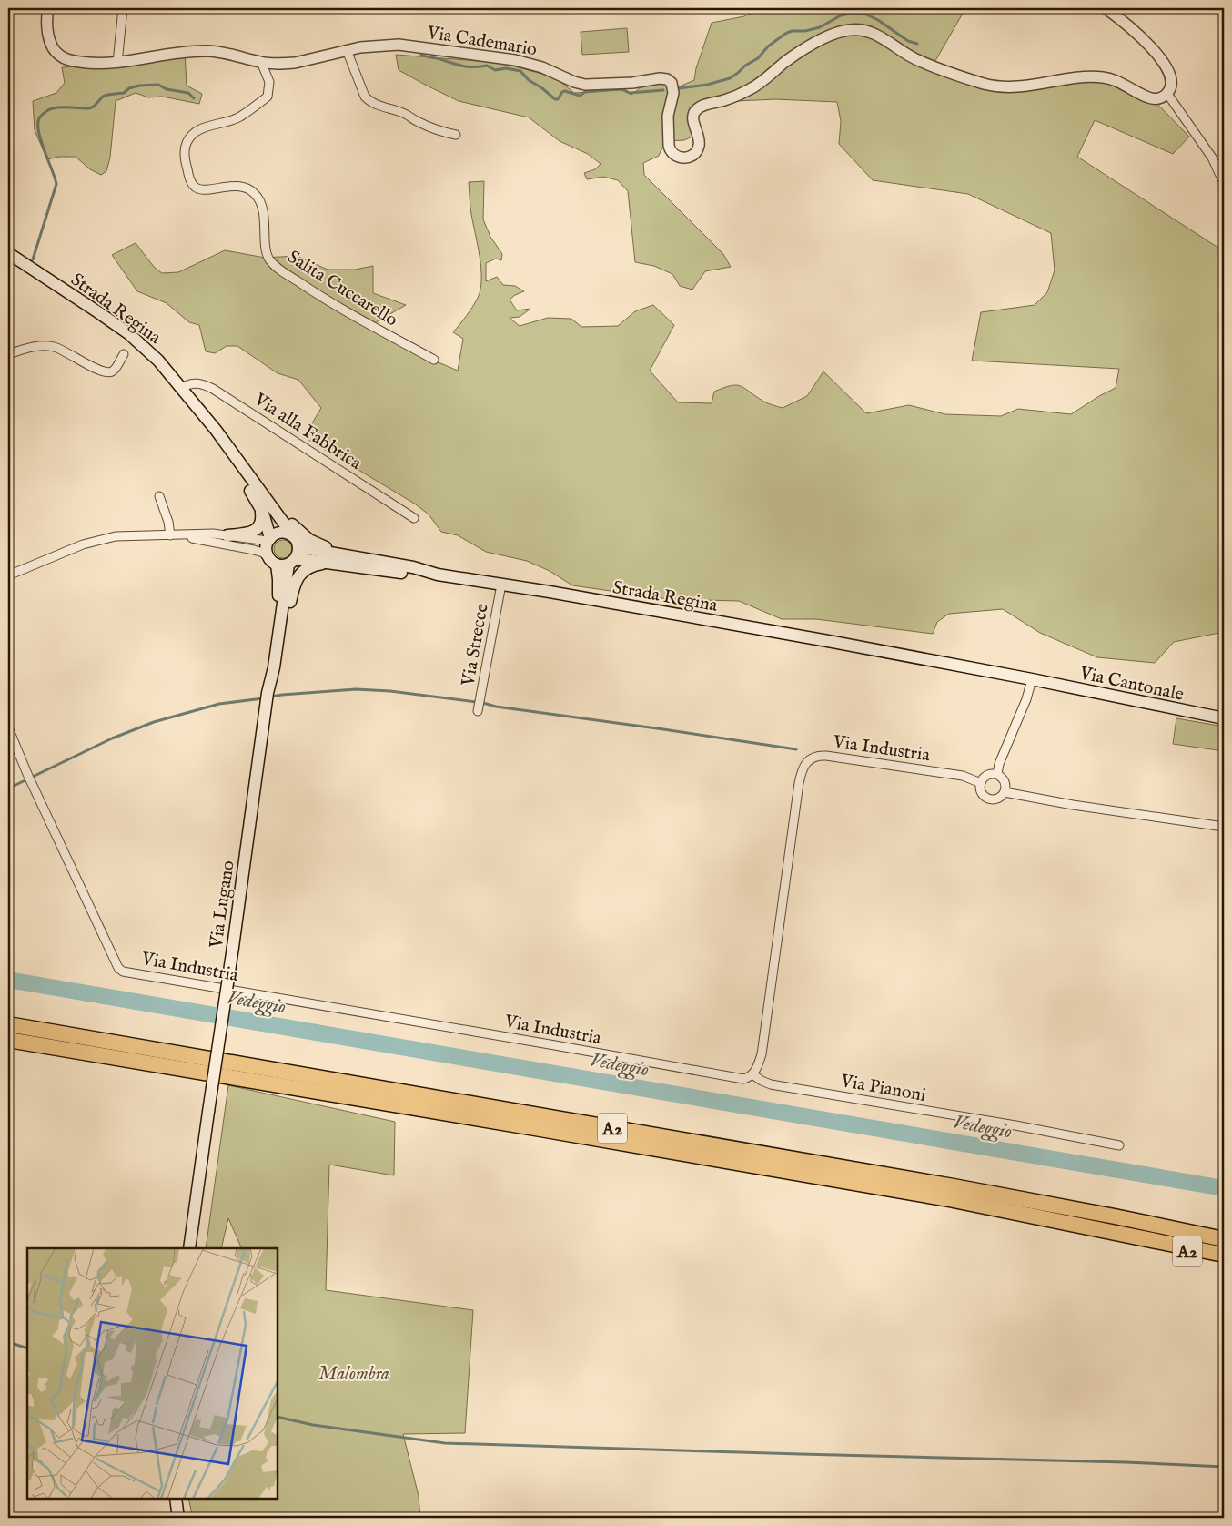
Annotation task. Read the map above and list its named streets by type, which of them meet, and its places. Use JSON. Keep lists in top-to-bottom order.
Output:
{
  "streets": {
    "highway": ["A2"],
    "main road": ["Strada Regina", "Via Cantonale", "Via Lugano"],
    "street": [
      "Via Cademario",
      "Salita Cuccarello",
      "Via alla Fabbrica",
      "Via Strecce",
      "Via Industria",
      "Via Pianoni"
    ]
  },
  "crossings": [
    ["Via Cademario", "Salita Cuccarello"],
    ["Strada Regina", "Via alla Fabbrica"],
    ["Strada Regina", "Via Strecce"],
    ["Strada Regina", "Via Cantonale"],
    ["Strada Regina", "Via Lugano"],
    ["Via Industria", "Via Pianoni"]
  ],
  "water": ["Vedeggio"],
  "parks": ["Malombra"]
}
